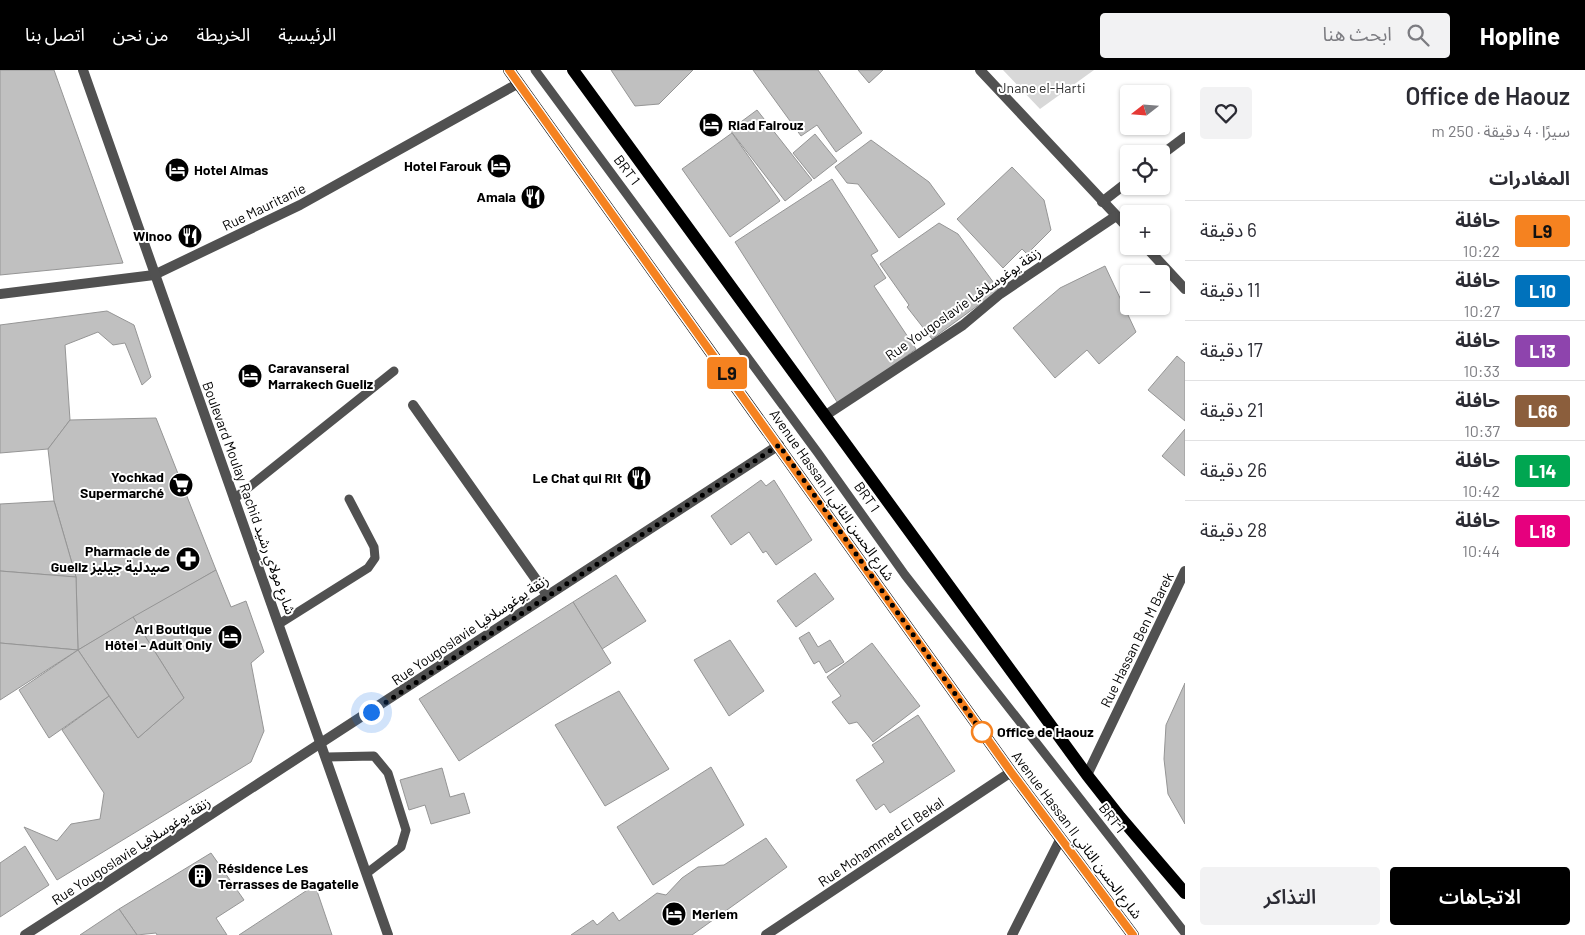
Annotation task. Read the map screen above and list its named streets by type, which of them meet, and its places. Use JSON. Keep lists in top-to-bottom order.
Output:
{
  "streets": {
    "main road": ["Avenue Hassan II شارع الحسن الثاني"],
    "street": [
      "Rue Mauritanie",
      "Rue Yougoslavie زنقة يوغوسلافيا",
      "Boulevard Moulay Rachid شارع مولاي رشيد",
      "Rue Hassan Ben M Barek",
      "Rue Mohammed El Bekal"
    ],
    "lane": ["BRT 1"]
  },
  "crossings": [
    ["Rue Mauritanie", "Avenue Hassan II شارع الحسن الثاني"],
    ["Rue Mauritanie", "Boulevard Moulay Rachid شارع مولاي رشيد"],
    ["Rue Yougoslavie زنقة يوغوسلافيا", "Avenue Hassan II شارع الحسن الثاني"],
    ["Rue Yougoslavie زنقة يوغوسلافيا", "Boulevard Moulay Rachid شارع مولاي رشيد"],
    ["Avenue Hassan II شارع الحسن الثاني", "Rue Mohammed El Bekal"]
  ],
  "parks": ["Jnane el-Harti"],
  "places": {
    "hotel": [
      "Riad Fairouz",
      "Hotel Farouk",
      "Hotel Almas",
      "Caravanserai Marrakech Gueliz",
      "Ari Boutique Hôtel - Adult Only",
      "Meriem"
    ],
    "restaurant": ["Amaia", "Winoo", "Le Chat qui Rit"],
    "supermarket": ["Yochkad Supermarché"],
    "pharmacy": ["Pharmacie de Gueliz صيدلية جيليز"],
    "other": ["Office de Haouz"],
    "building": ["Résidence Les Terrasses de Bagatelle"]
  },
  "lines": ["bus line L9"],
  "north": "left",
  "page": {
    "header": "Hopline",
    "search": "ابحث هنا",
    "nav": [
      "الرئيسية",
      "الخريطة",
      "من نحن",
      "اتصل بنا"
    ],
    "heading": [
      ["Office de Haouz", "سيرًا · 4 دقيقة · 250 m"],
      "المغادرات"
    ],
    "on_map": "L9",
    "map_buttons": ["+", "−"],
    "list": [
      {
        "mark": "L9",
        "name": "حافلة",
        "note": "10:22",
        "value": "6 دقيقة"
      },
      {
        "mark": "L10",
        "name": "حافلة",
        "note": "10:27",
        "value": "11 دقيقة"
      },
      {
        "mark": "L13",
        "name": "حافلة",
        "note": "10:33",
        "value": "17 دقيقة"
      },
      {
        "mark": "L66",
        "name": "حافلة",
        "note": "10:37",
        "value": "21 دقيقة"
      },
      {
        "mark": "L14",
        "name": "حافلة",
        "note": "10:42",
        "value": "26 دقيقة"
      },
      {
        "mark": "L18",
        "name": "حافلة",
        "note": "10:44",
        "value": "28 دقيقة"
      }
    ],
    "buttons": ["الاتجاهات", "التذاكر"]
  }
}
